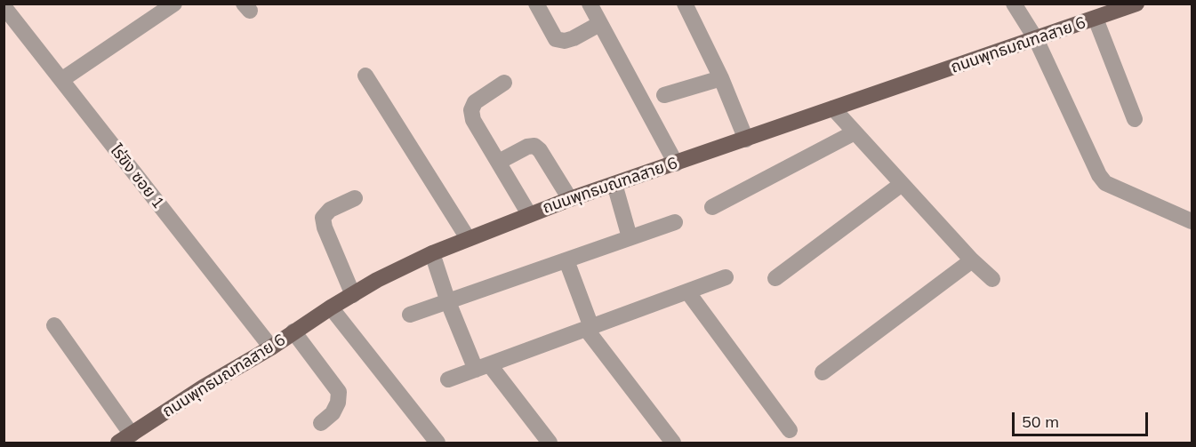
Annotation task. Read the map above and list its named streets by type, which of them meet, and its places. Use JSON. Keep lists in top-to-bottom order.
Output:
{
  "streets": {
    "main road": ["ถนนพุทธมณฑลสาย 6"],
    "street": ["ไร่ขิง ซอย 1"]
  },
  "crossings": [
    ["ถนนพุทธมณฑลสาย 6", "ไร่ขิง ซอย 1"]
  ],
  "scale_bar": "50 m"
}
